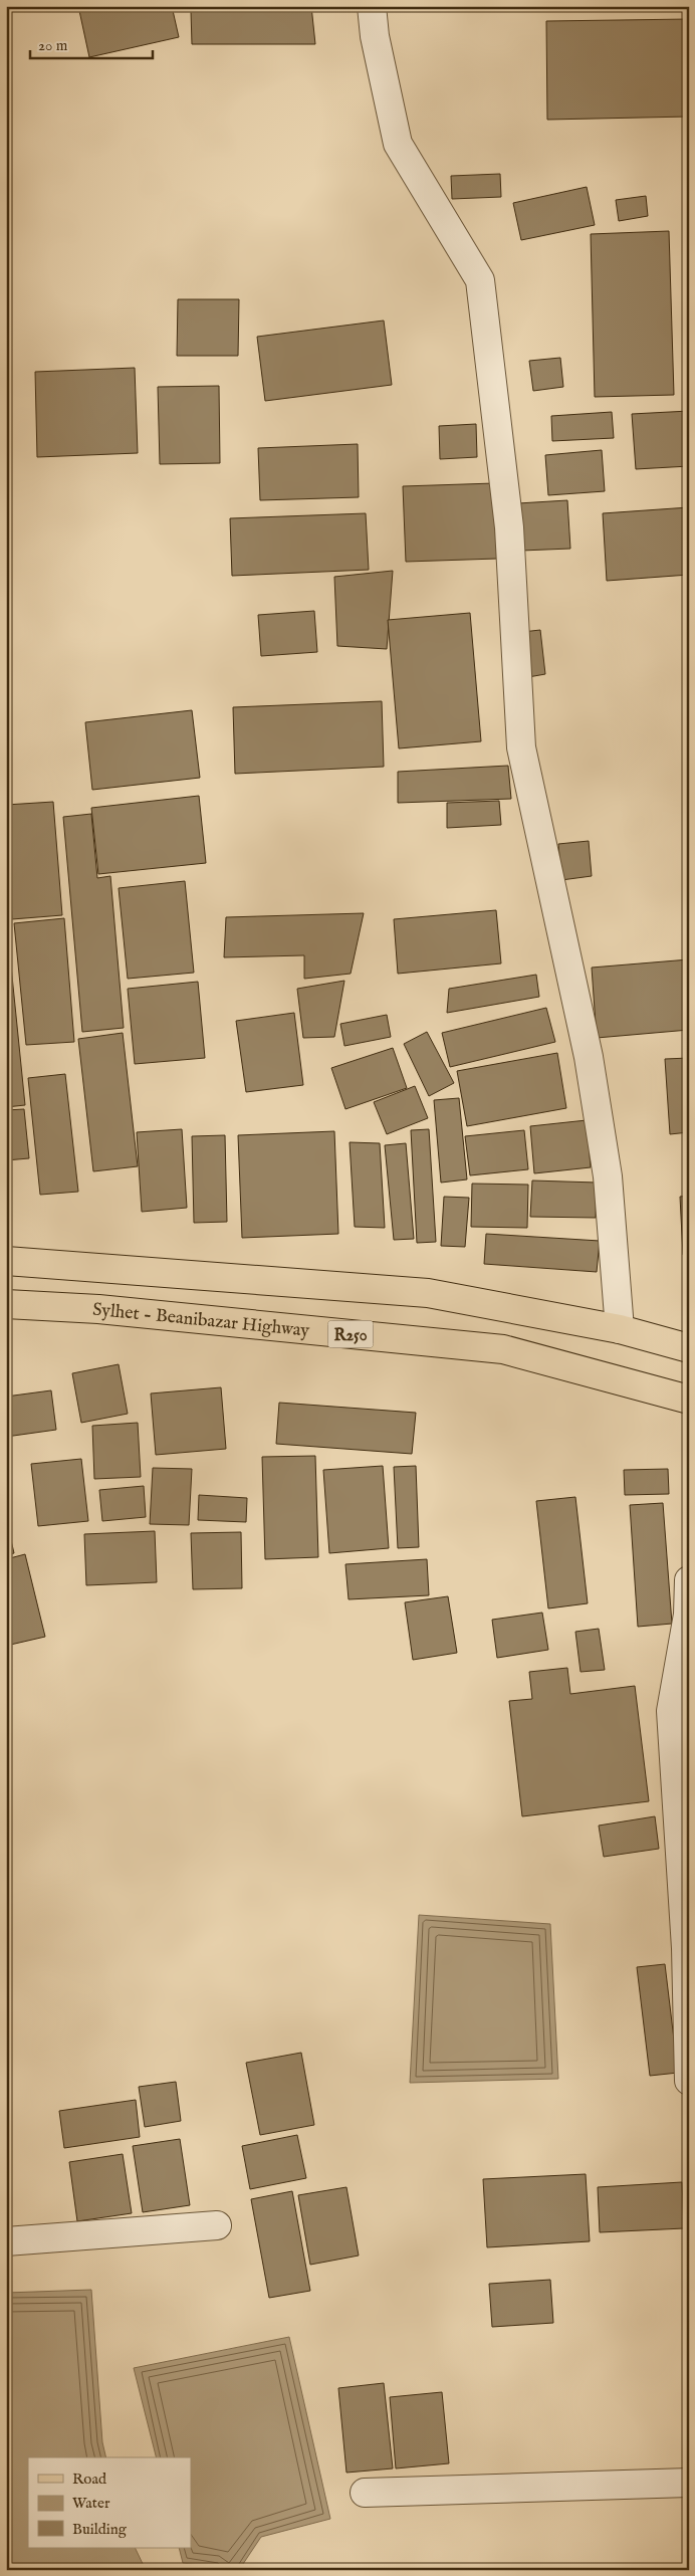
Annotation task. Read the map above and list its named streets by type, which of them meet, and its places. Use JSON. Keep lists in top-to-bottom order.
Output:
{
  "streets": {
    "main road": ["Sylhet - Beanibazar Highway", "R250"]
  },
  "legend": ["Road", "Water", "Building"],
  "scale_bar": "20 m"
}
